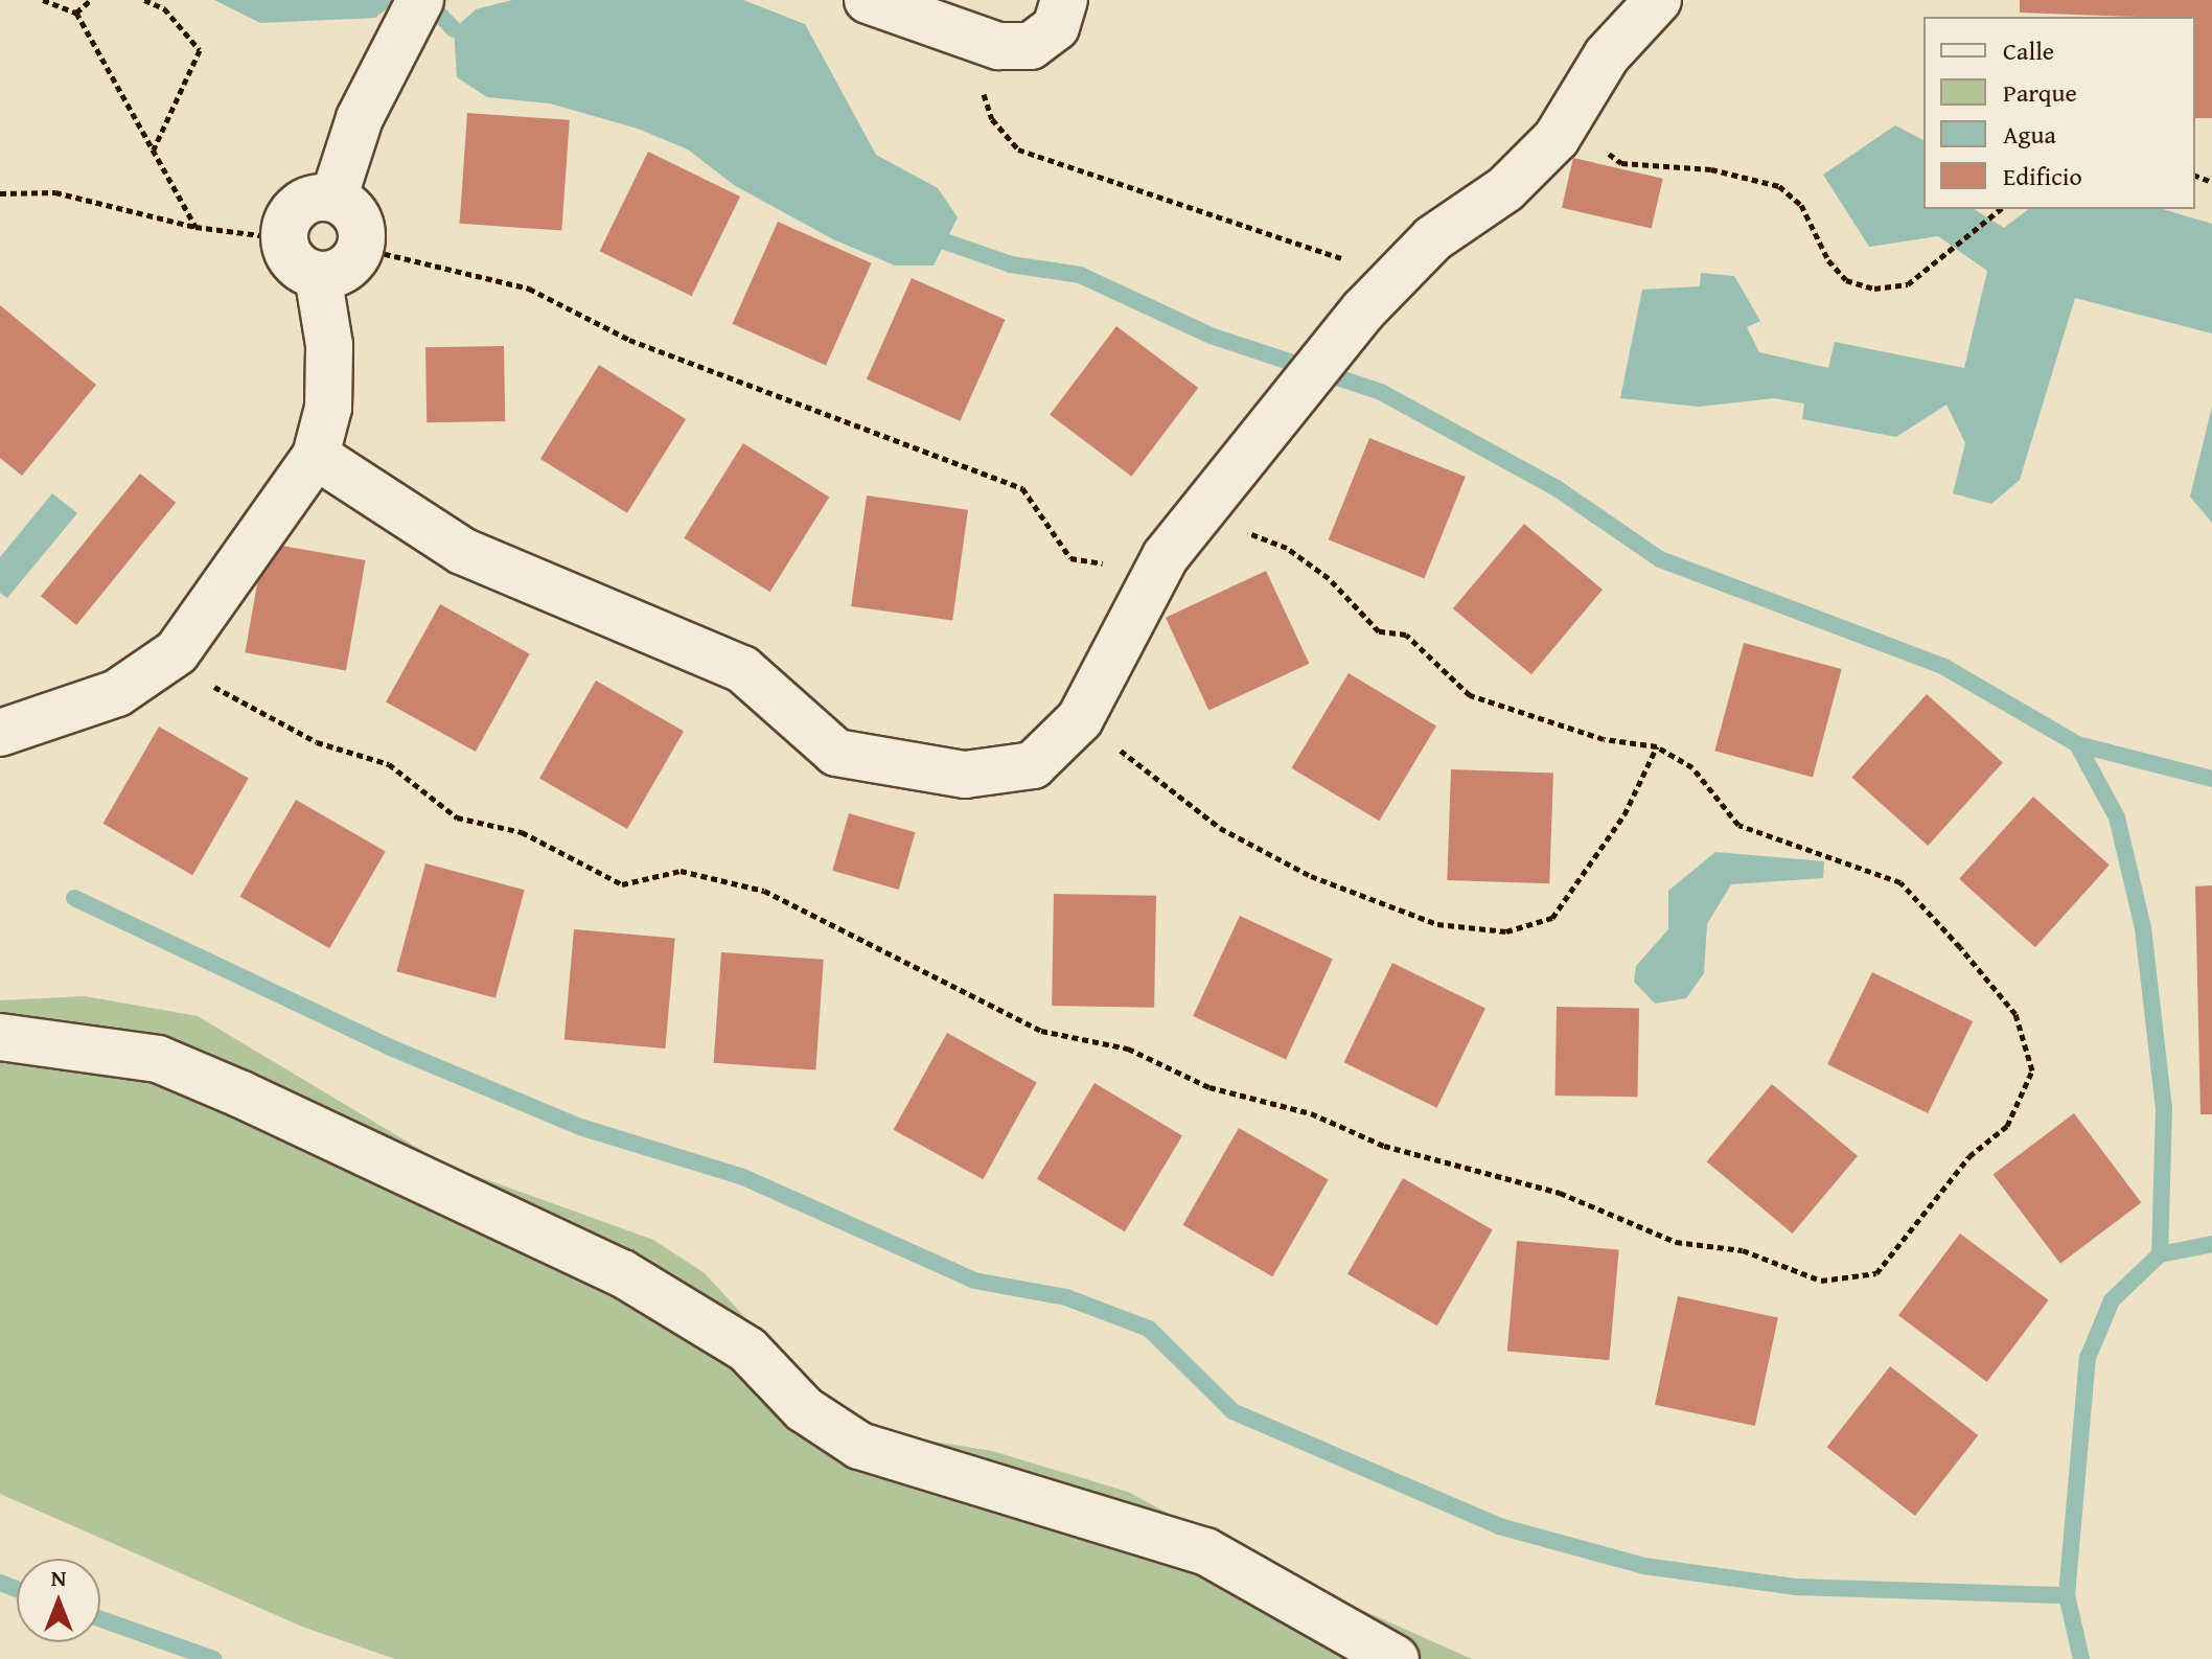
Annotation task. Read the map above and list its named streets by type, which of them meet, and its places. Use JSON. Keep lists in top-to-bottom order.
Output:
{
  "legend": [
    "Calle",
    "Parque",
    "Agua",
    "Edificio"
  ],
  "north": "top"
}
